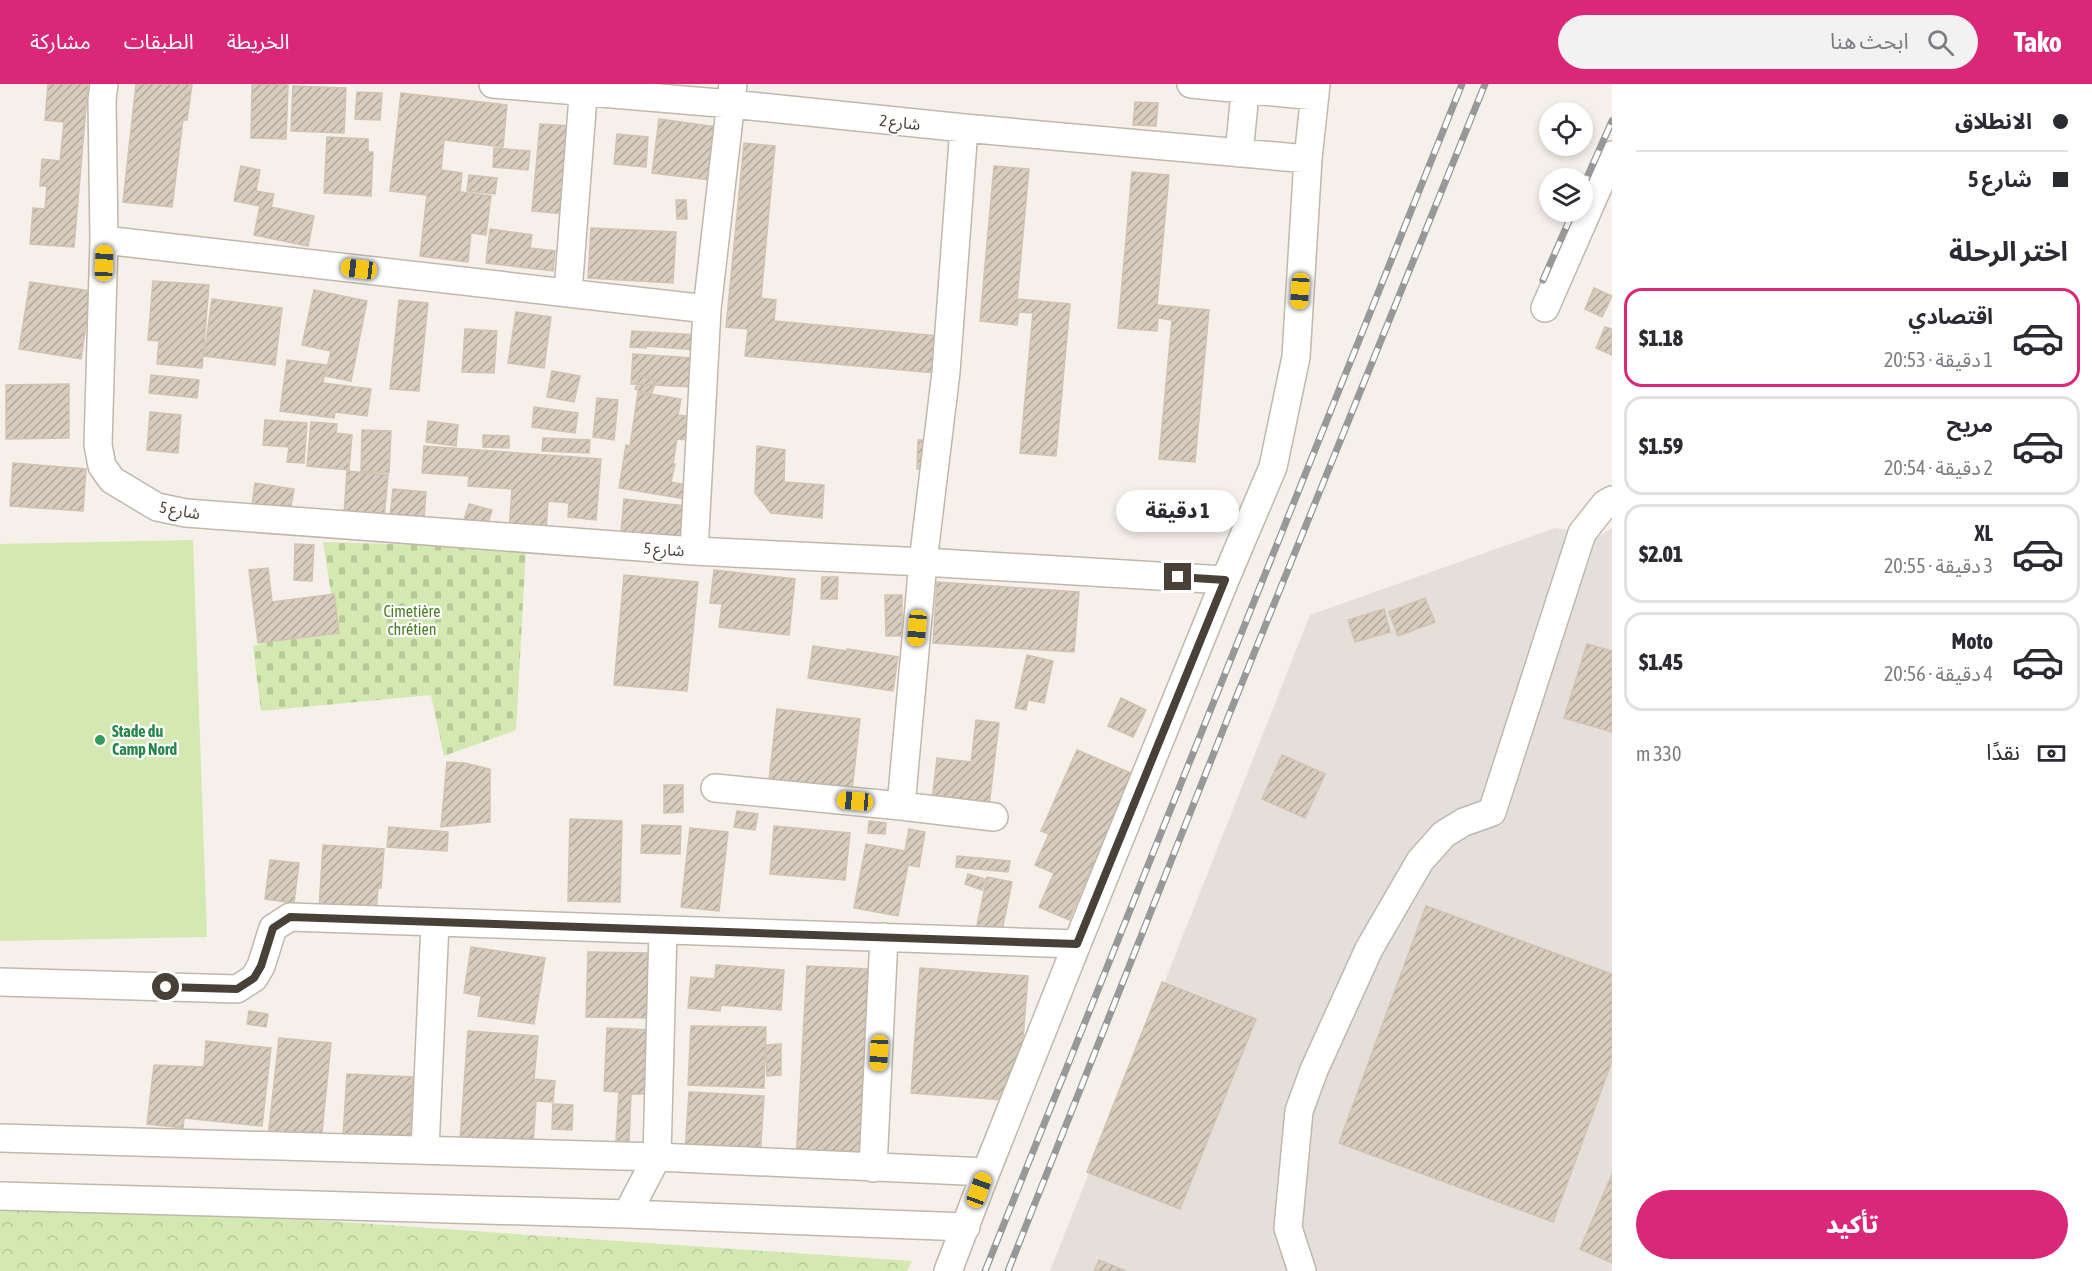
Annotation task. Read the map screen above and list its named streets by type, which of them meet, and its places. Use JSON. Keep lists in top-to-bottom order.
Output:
{
  "streets": {
    "street": ["شارع 2", "شارع 5"]
  },
  "parks": ["Cimetière chrétien"],
  "places": ["Stade du Camp Nord"],
  "page": {
    "header": "Tako",
    "search": "ابحث هنا",
    "nav": ["الخريطة", "الطبقات", "مشاركة"],
    "banner": ["الانطلاق", "شارع 5"],
    "heading": "اختر الرحلة",
    "list": [
      {
        "name": "اقتصادي",
        "note": "1 دقيقة · 20:53",
        "value": "$1.18"
      },
      {
        "name": "مريح",
        "note": "2 دقيقة · 20:54",
        "value": "$1.59"
      },
      {
        "name": "XL",
        "note": "3 دقيقة · 20:55",
        "value": "$2.01"
      },
      {
        "name": "Moto",
        "note": "4 دقيقة · 20:56",
        "value": "$1.45"
      }
    ],
    "bubble": "1 دقيقة",
    "pay": ["نقدًا", "330 m"],
    "buttons": "تأكيد"
  }
}
